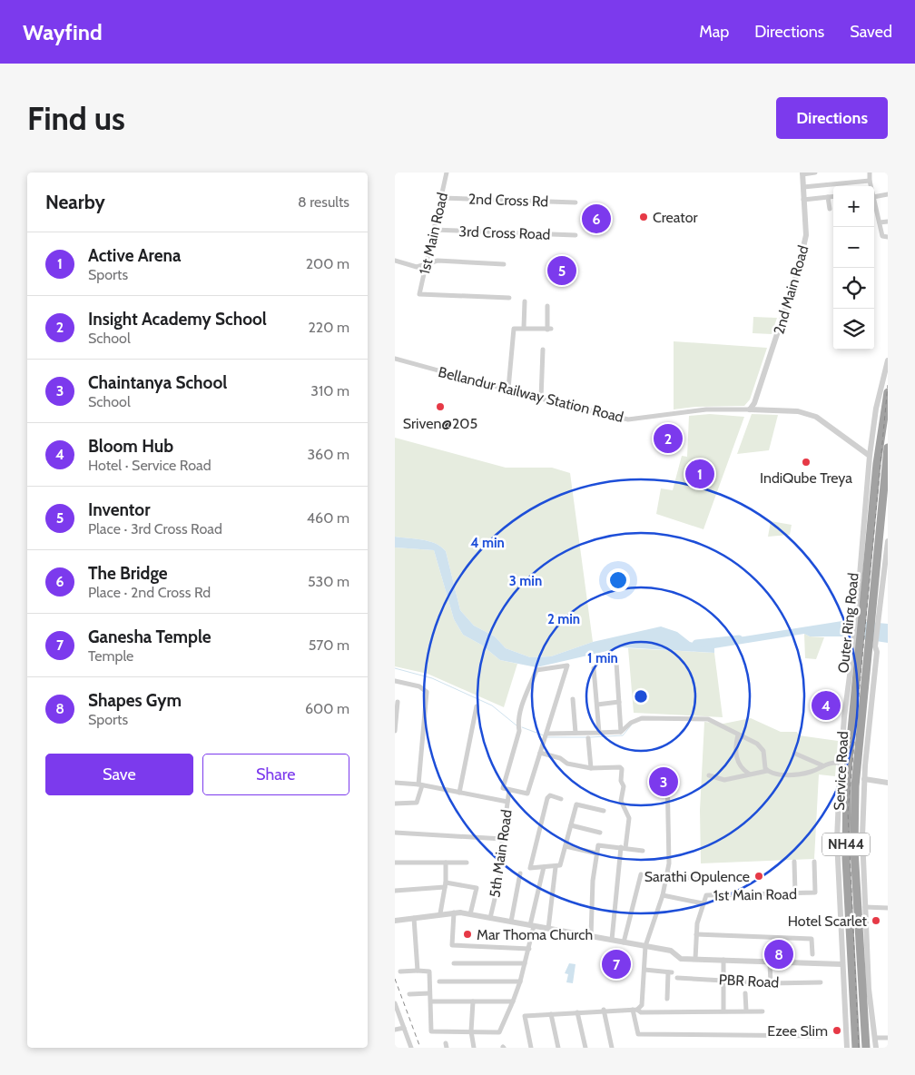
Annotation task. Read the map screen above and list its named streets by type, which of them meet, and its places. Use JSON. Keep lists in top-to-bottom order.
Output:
{
  "streets": {
    "highway": ["Outer Ring Road", "NH44"],
    "street": [
      "2nd Cross Rd",
      "3rd Cross Road",
      "1st Main Road",
      "2nd Main Road",
      "Bellandur Railway Station Road",
      "Service Road",
      "5th Main Road",
      "PBR Road"
    ]
  },
  "crossings": [
    ["2nd Cross Rd", "1st Main Road"],
    ["3rd Cross Road", "1st Main Road"],
    ["2nd Main Road", "Bellandur Railway Station Road"],
    ["Outer Ring Road", "Service Road"]
  ],
  "places": [
    "Creator",
    "Sriven@205",
    "IndiQube Treya",
    "Sarathi Opulence",
    "Hotel Scarlet",
    "Mar Thoma Church",
    "Ezee Slim"
  ],
  "page": {
    "header": "Wayfind",
    "nav": ["Map", "Directions", "Saved"],
    "buttons": [
      "Directions",
      ["Save", "Share"]
    ],
    "title": "Find us",
    "heading": ["Nearby", "8 results"],
    "map_buttons": ["+", "−"],
    "pins": [
      "6",
      "5",
      "2",
      "1",
      "4",
      "3",
      "8",
      "7"
    ],
    "list": [
      {
        "mark": "1",
        "name": "Active Arena",
        "note": "Sports",
        "value": "200 m"
      },
      {
        "mark": "2",
        "name": "Insight Academy School",
        "note": "School",
        "value": "220 m"
      },
      {
        "mark": "3",
        "name": "Chaintanya School",
        "note": "School",
        "value": "310 m"
      },
      {
        "mark": "4",
        "name": "Bloom Hub",
        "note": "Hotel · Service Road",
        "value": "360 m"
      },
      {
        "mark": "5",
        "name": "Inventor",
        "note": "Place · 3rd Cross Road",
        "value": "460 m"
      },
      {
        "mark": "6",
        "name": "The Bridge",
        "note": "Place · 2nd Cross Rd",
        "value": "530 m"
      },
      {
        "mark": "7",
        "name": "Ganesha Temple",
        "note": "Temple",
        "value": "570 m"
      },
      {
        "mark": "8",
        "name": "Shapes Gym",
        "note": "Sports",
        "value": "600 m"
      }
    ]
  },
  "rings": [
    "4 min",
    "3 min",
    "2 min",
    "1 min"
  ]
}
